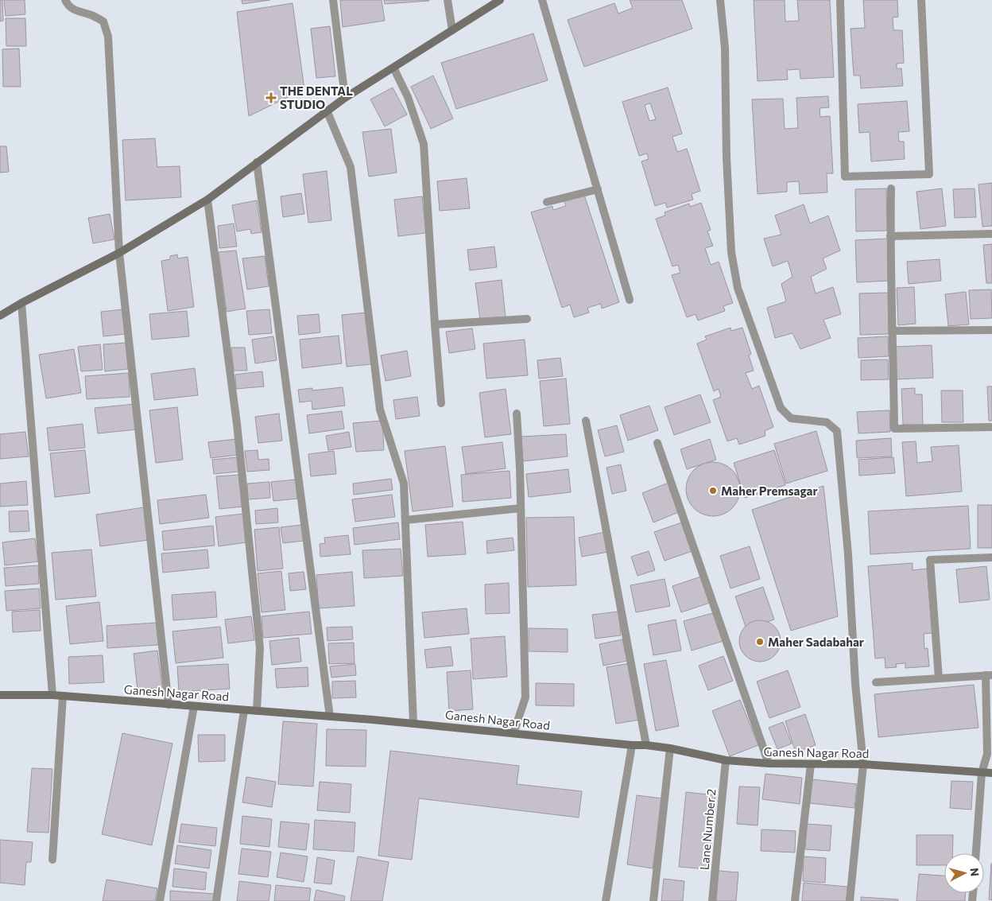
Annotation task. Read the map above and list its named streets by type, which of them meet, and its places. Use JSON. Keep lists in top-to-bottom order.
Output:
{
  "streets": {
    "street": ["Ganesh Nagar Road", "Lane Number 2"]
  },
  "crossings": [
    ["Ganesh Nagar Road", "Lane Number 2"]
  ],
  "places": {
    "health": ["THE DENTAL STUDIO"],
    "other": ["Maher Premsagar", "Maher Sadabahar"]
  },
  "north": "right"
}
